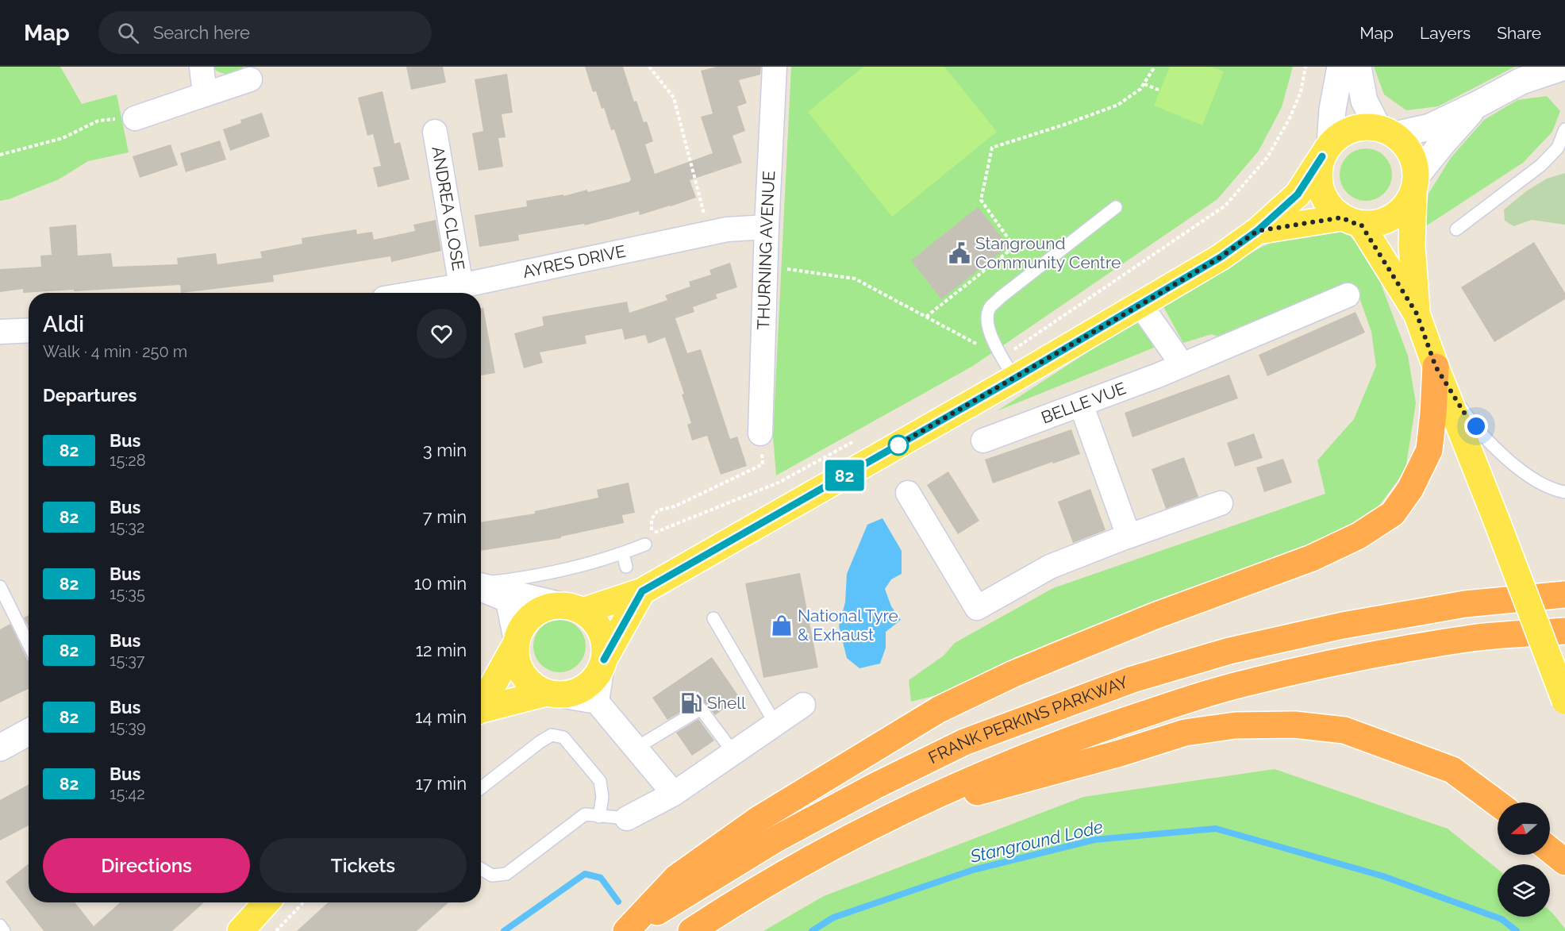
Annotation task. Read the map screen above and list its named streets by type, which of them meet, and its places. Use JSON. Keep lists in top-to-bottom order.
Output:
{
  "streets": {
    "highway": ["FRANK PERKINS PARKWAY"],
    "street": [
      "ANDREA CLOSE",
      "THURNING AVENUE",
      "AYRES DRIVE",
      "BELLE VUE"
    ]
  },
  "crossings": [
    ["ANDREA CLOSE", "AYRES DRIVE"],
    ["THURNING AVENUE", "AYRES DRIVE"]
  ],
  "water": ["Stanground Lode"],
  "places": {
    "public building": ["Stanground Community Centre"],
    "shop": ["National Tyre & Exhaust"],
    "fuel station": ["Shell"]
  },
  "lines": ["bus line 82"],
  "north": "left",
  "page": {
    "header": "Map",
    "search": "Search here",
    "nav": ["Map", "Layers", "Share"],
    "on_map": "82",
    "heading": [
      ["Aldi", "Walk · 4 min · 250 m"],
      "Departures"
    ],
    "list": [
      {
        "mark": "82",
        "name": "Bus",
        "note": "15:28",
        "value": "3 min"
      },
      {
        "mark": "82",
        "name": "Bus",
        "note": "15:32",
        "value": "7 min"
      },
      {
        "mark": "82",
        "name": "Bus",
        "note": "15:35",
        "value": "10 min"
      },
      {
        "mark": "82",
        "name": "Bus",
        "note": "15:37",
        "value": "12 min"
      },
      {
        "mark": "82",
        "name": "Bus",
        "note": "15:39",
        "value": "14 min"
      },
      {
        "mark": "82",
        "name": "Bus",
        "note": "15:42",
        "value": "17 min"
      }
    ],
    "buttons": ["Directions", "Tickets"]
  }
}
